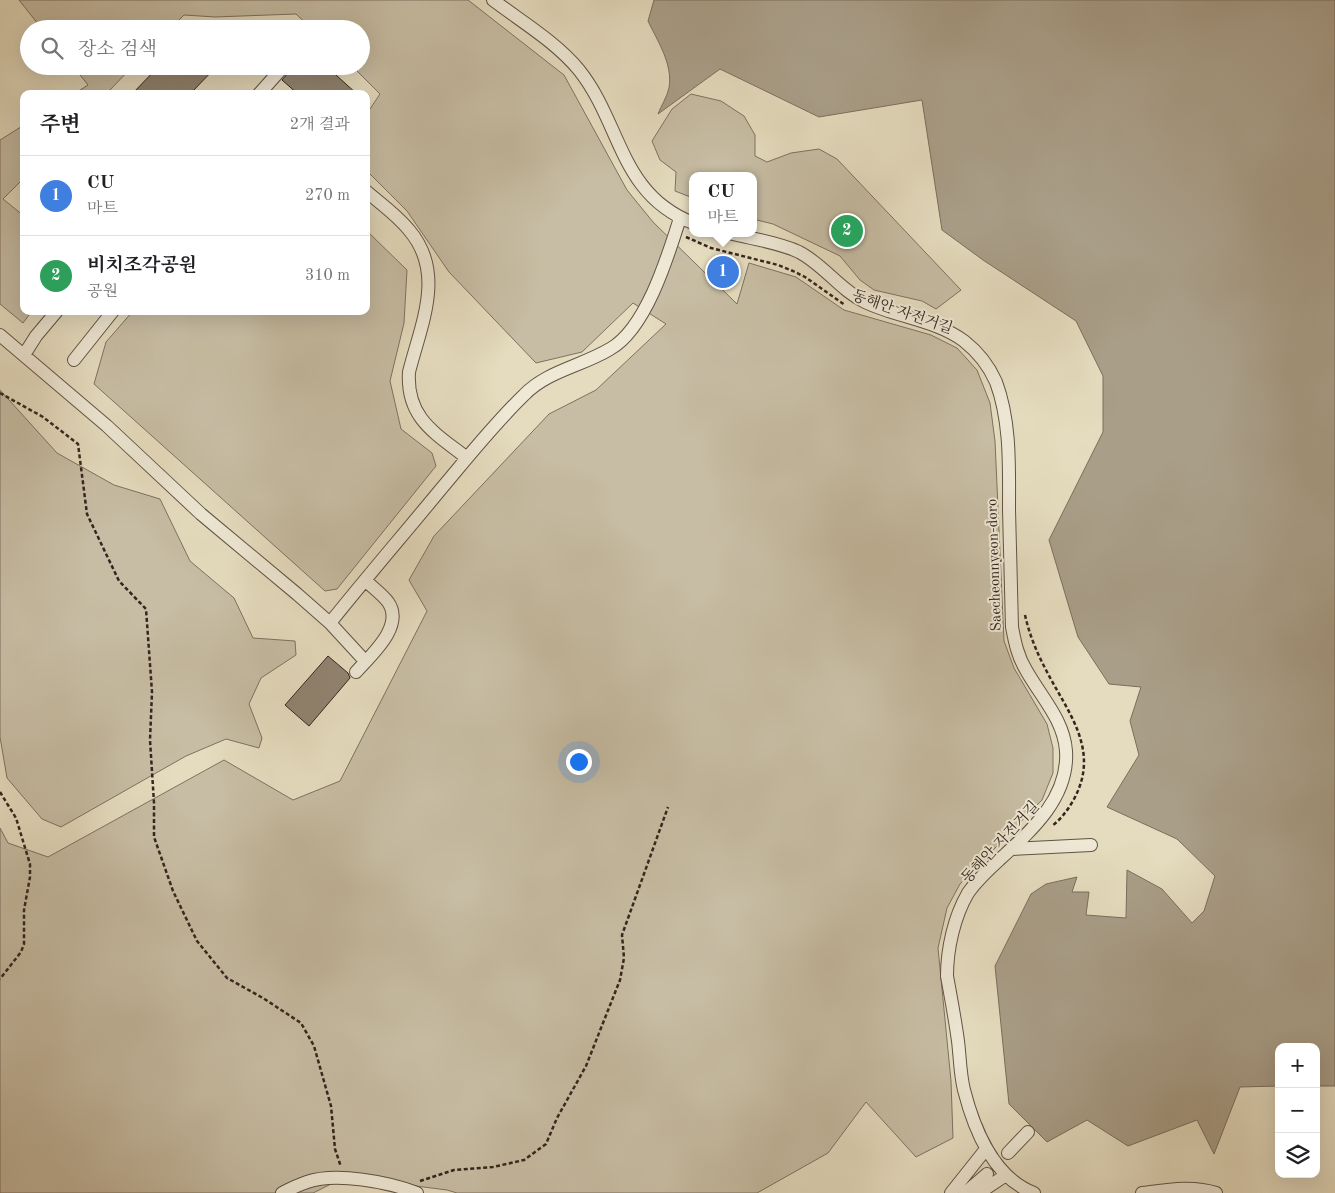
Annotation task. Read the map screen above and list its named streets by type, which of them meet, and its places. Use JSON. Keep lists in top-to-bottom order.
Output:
{
  "streets": {
    "street": ["Saecheonnyeon-doro"],
    "path": ["동해안 자전거길"]
  },
  "page": {
    "search": "장소 검색",
    "heading": ["주변", "2개 결과"],
    "list": [
      {
        "mark": "1",
        "name": "CU",
        "note": "마트",
        "value": "270 m"
      },
      {
        "mark": "2",
        "name": "비치조각공원",
        "note": "공원",
        "value": "310 m"
      }
    ],
    "popup": ["CU", "마트"],
    "pins": ["2", "1"],
    "map_buttons": ["+", "−"]
  }
}
